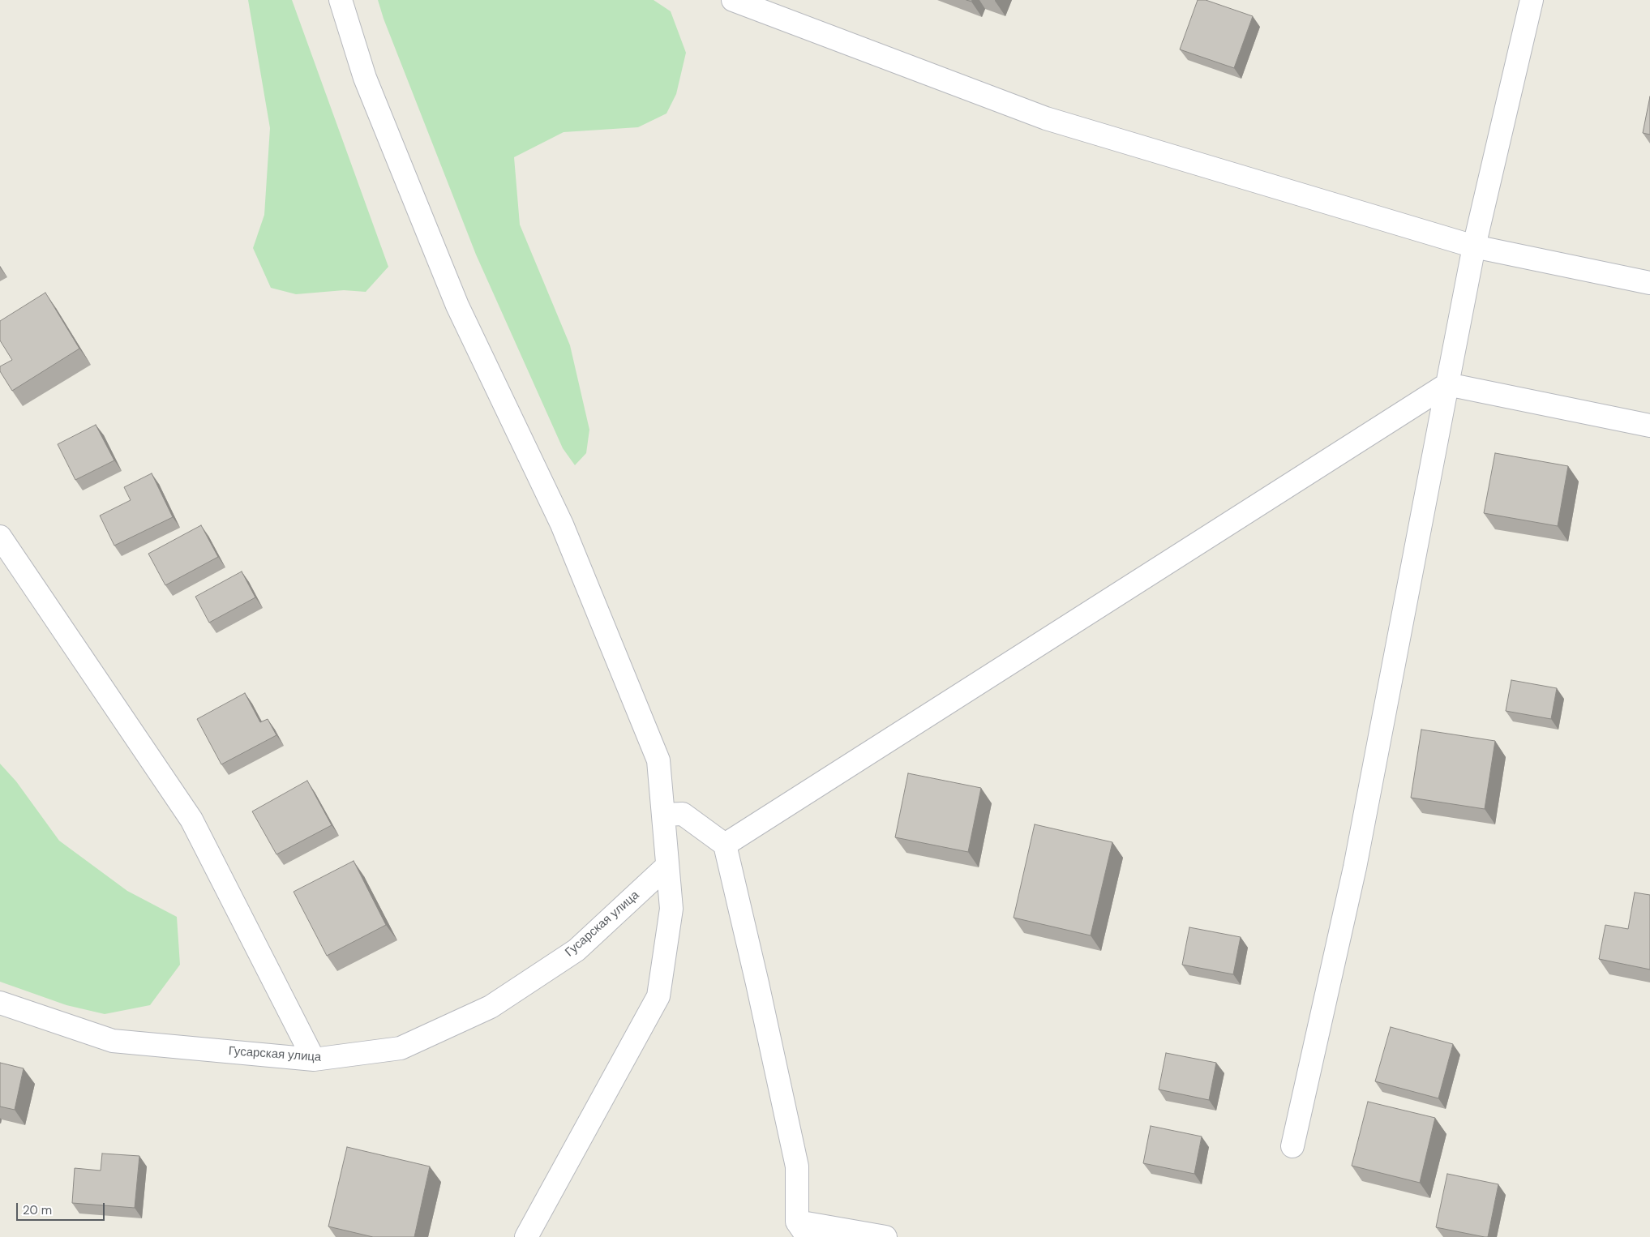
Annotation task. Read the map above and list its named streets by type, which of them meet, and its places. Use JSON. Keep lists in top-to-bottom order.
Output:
{
  "streets": {
    "street": ["Гусарская улица"]
  },
  "scale_bar": "20 m"
}
